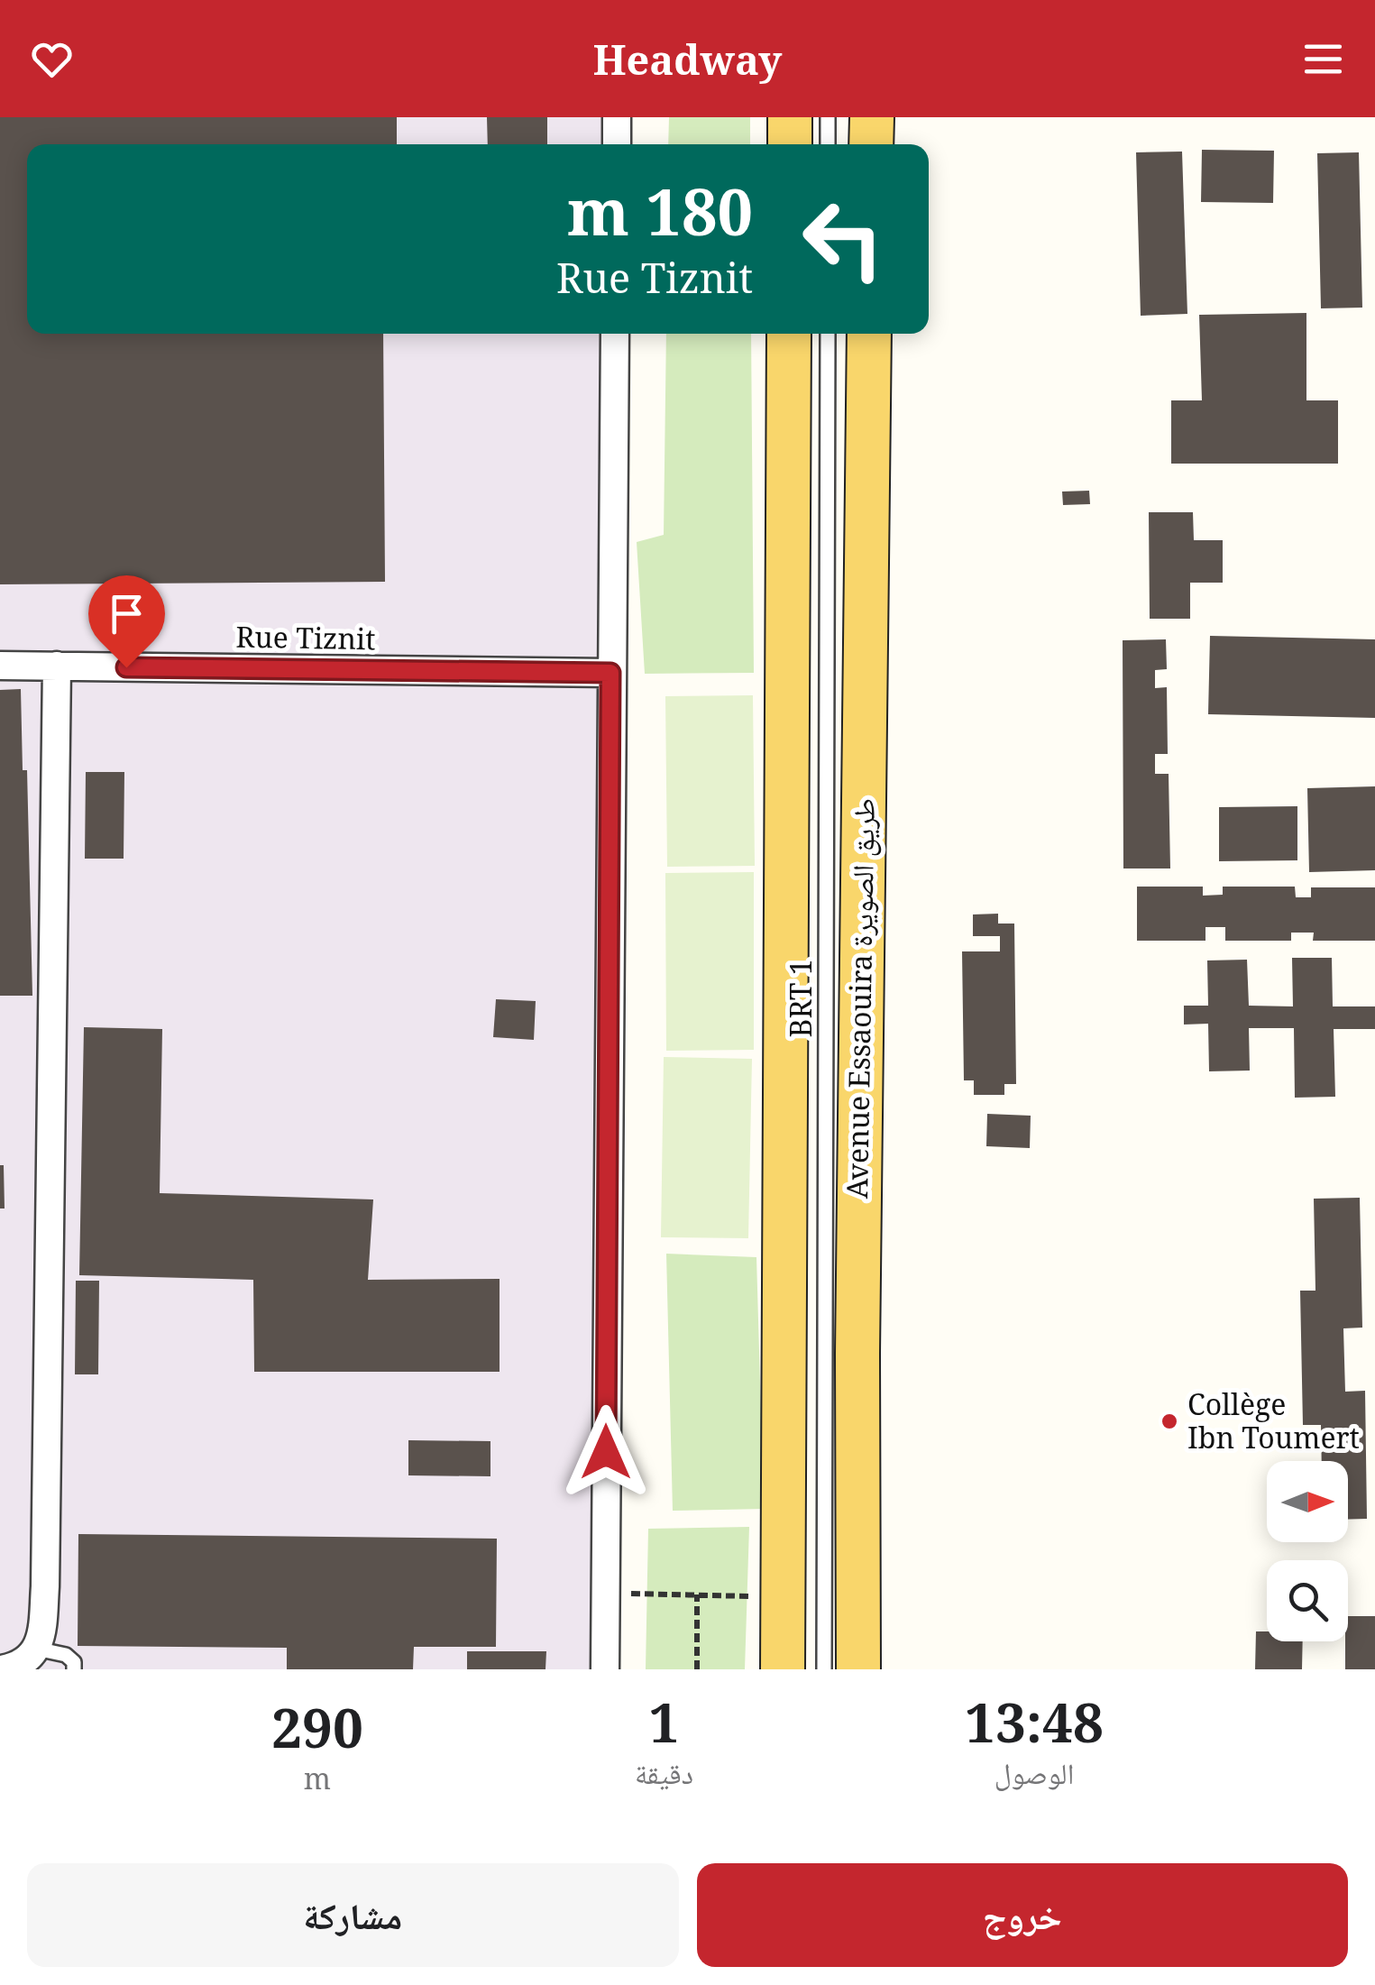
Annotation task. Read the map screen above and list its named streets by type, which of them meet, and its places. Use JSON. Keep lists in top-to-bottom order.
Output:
{
  "streets": {
    "main road": ["Avenue Essaouira طريق الصويرة"],
    "street": ["Rue Tiznit"],
    "lane": ["BRT 1"]
  },
  "places": ["Collège Ibn Toumert"],
  "north": "right",
  "page": {
    "header": "Headway",
    "turn": ["180 m", "Rue Tiznit"],
    "eta": [
      "13:48",
      "الوصول",
      "1",
      "دقيقة",
      "290",
      "m"
    ],
    "buttons": ["خروج", "مشاركة"]
  }
}
